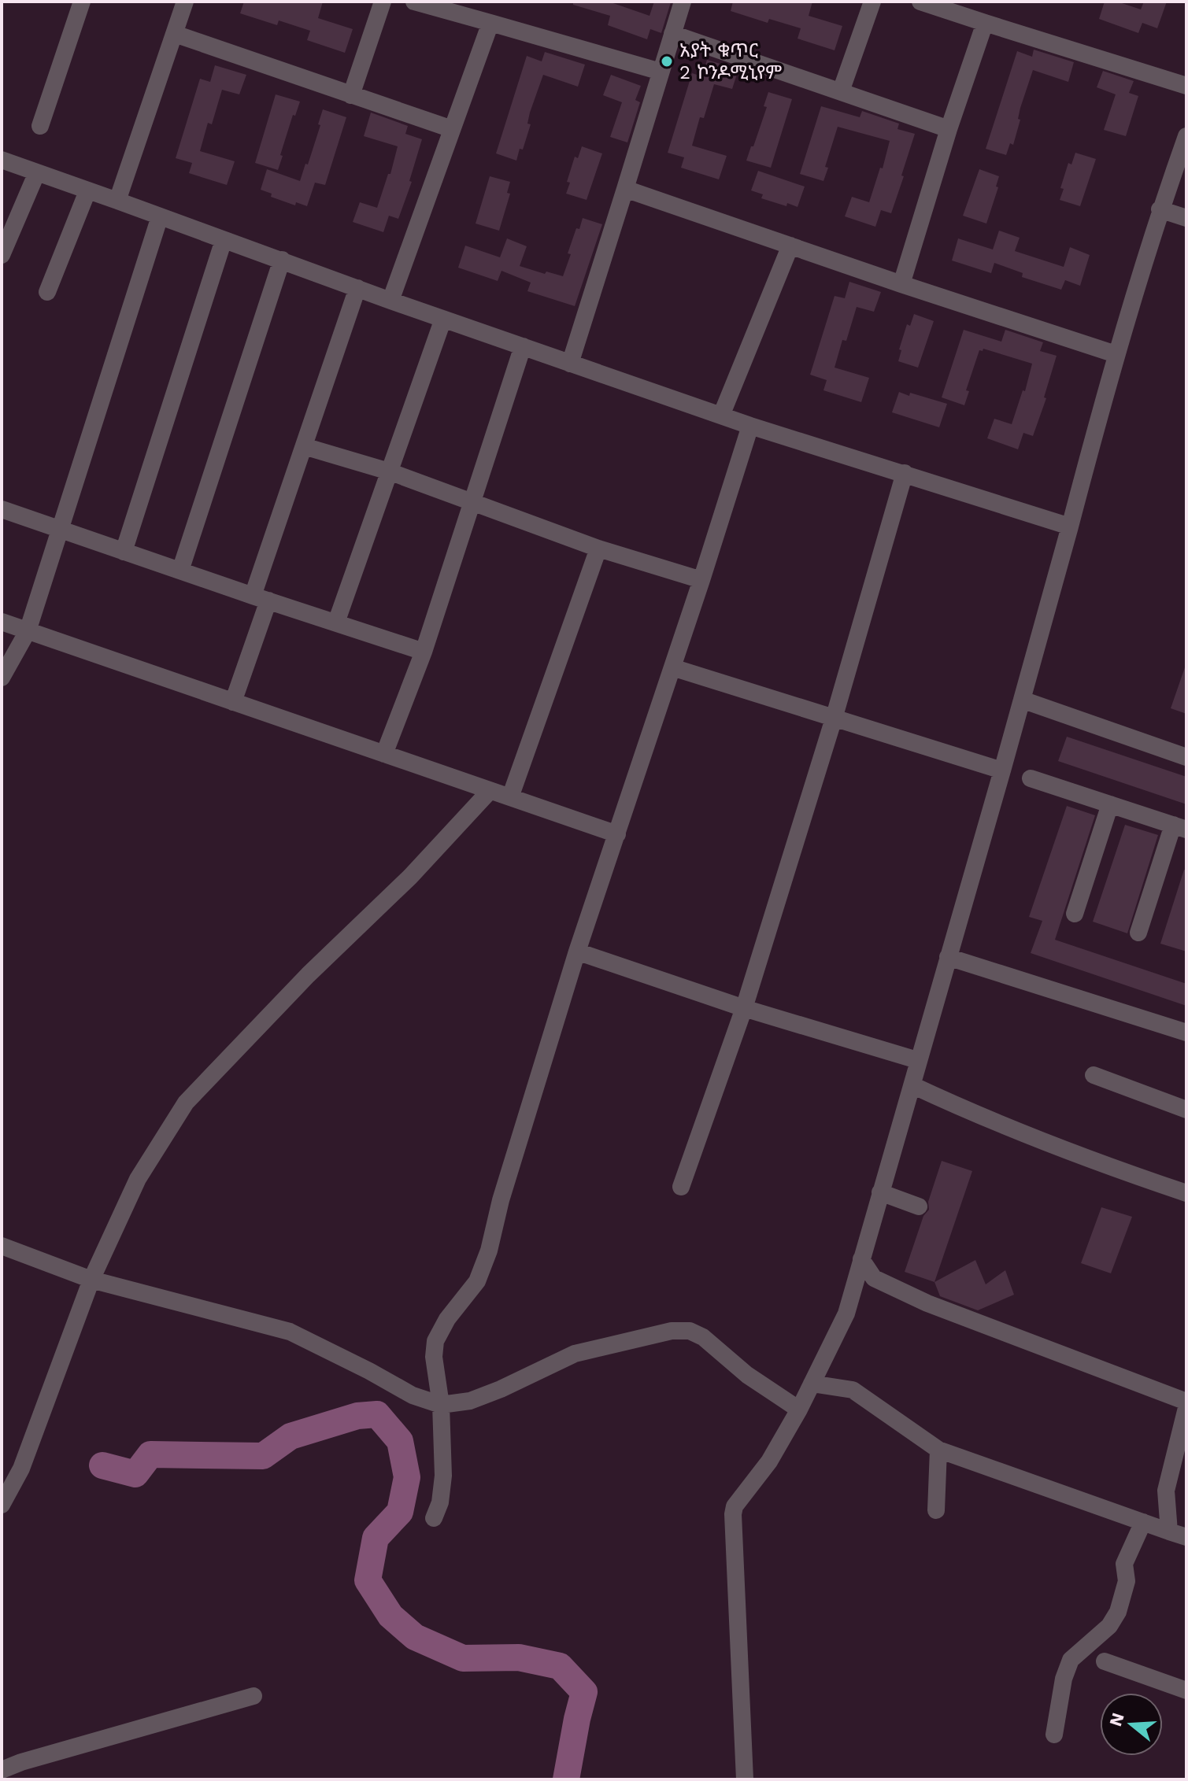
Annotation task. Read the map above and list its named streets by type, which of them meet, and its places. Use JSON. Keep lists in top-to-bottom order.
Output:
{
  "places": ["አያት ቁጥር 2 ኮንዶሚኒየም"],
  "north": "left"
}
